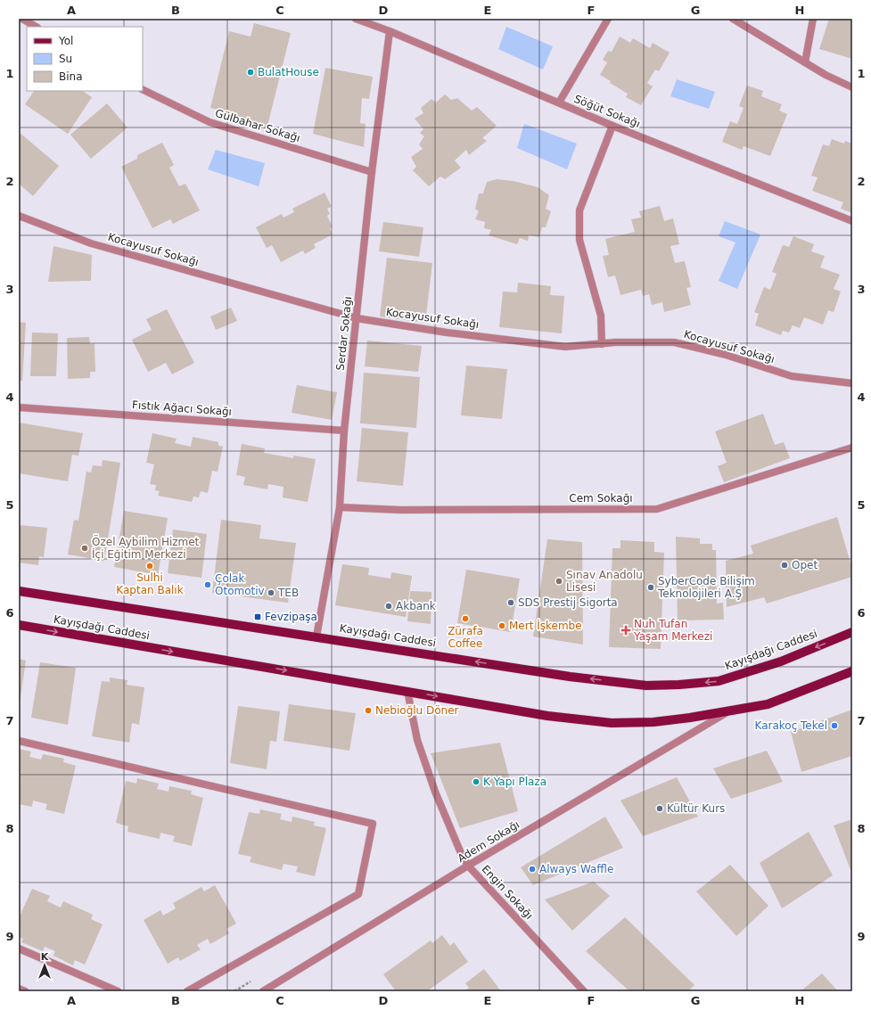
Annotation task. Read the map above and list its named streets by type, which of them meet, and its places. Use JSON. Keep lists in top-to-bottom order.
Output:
{
  "streets": {
    "main road": ["Kayışdağı Caddesi"],
    "street": [
      "Söğüt Sokağı",
      "Gülbahar Sokağı",
      "Kocayusuf Sokağı",
      "Serdar Sokağı",
      "Fıstık Ağacı Sokağı",
      "Cem Sokağı",
      "Adem Sokağı",
      "Engin Sokağı"
    ]
  },
  "crossings": [
    ["Söğüt Sokağı", "Serdar Sokağı"],
    ["Gülbahar Sokağı", "Serdar Sokağı"],
    ["Kocayusuf Sokağı", "Serdar Sokağı"],
    ["Serdar Sokağı", "Fıstık Ağacı Sokağı"],
    ["Serdar Sokağı", "Cem Sokağı"],
    ["Serdar Sokağı", "Kayışdağı Caddesi"],
    ["Kayışdağı Caddesi", "Adem Sokağı"],
    ["Kayışdağı Caddesi", "Engin Sokağı"],
    ["Adem Sokağı", "Engin Sokağı"]
  ],
  "places": {
    "other": [
      "BulatHouse",
      "Özel Aybilim Hizmet İçi Eğitim Merkezi",
      "Opet",
      "Sulhi Kaptan Balık",
      "Sınav Anadolu Lisesi",
      "Çolak Otomotiv",
      "SyberCode Bilişim Teknolojileri A.Ş",
      "TEB",
      "SDS Prestij Sigorta",
      "Akbank",
      "Zürafa Coffee",
      "Mert İşkembe",
      "Nebioğlu Döner",
      "Karakoç Tekel",
      "K Yapı Plaza",
      "Kültür Kurs",
      "Always Waffle"
    ],
    "transit": ["Fevzipaşa"],
    "health": ["Nuh Tufan Yaşam Merkezi"]
  },
  "legend": ["Yol", "Su", "Bina"],
  "north": "top",
  "grid": {
    "columns": [
      "A",
      "B",
      "C",
      "D",
      "E",
      "F",
      "G",
      "H"
    ],
    "rows": [
      "1",
      "2",
      "3",
      "4",
      "5",
      "6",
      "7",
      "8",
      "9"
    ]
  }
}
